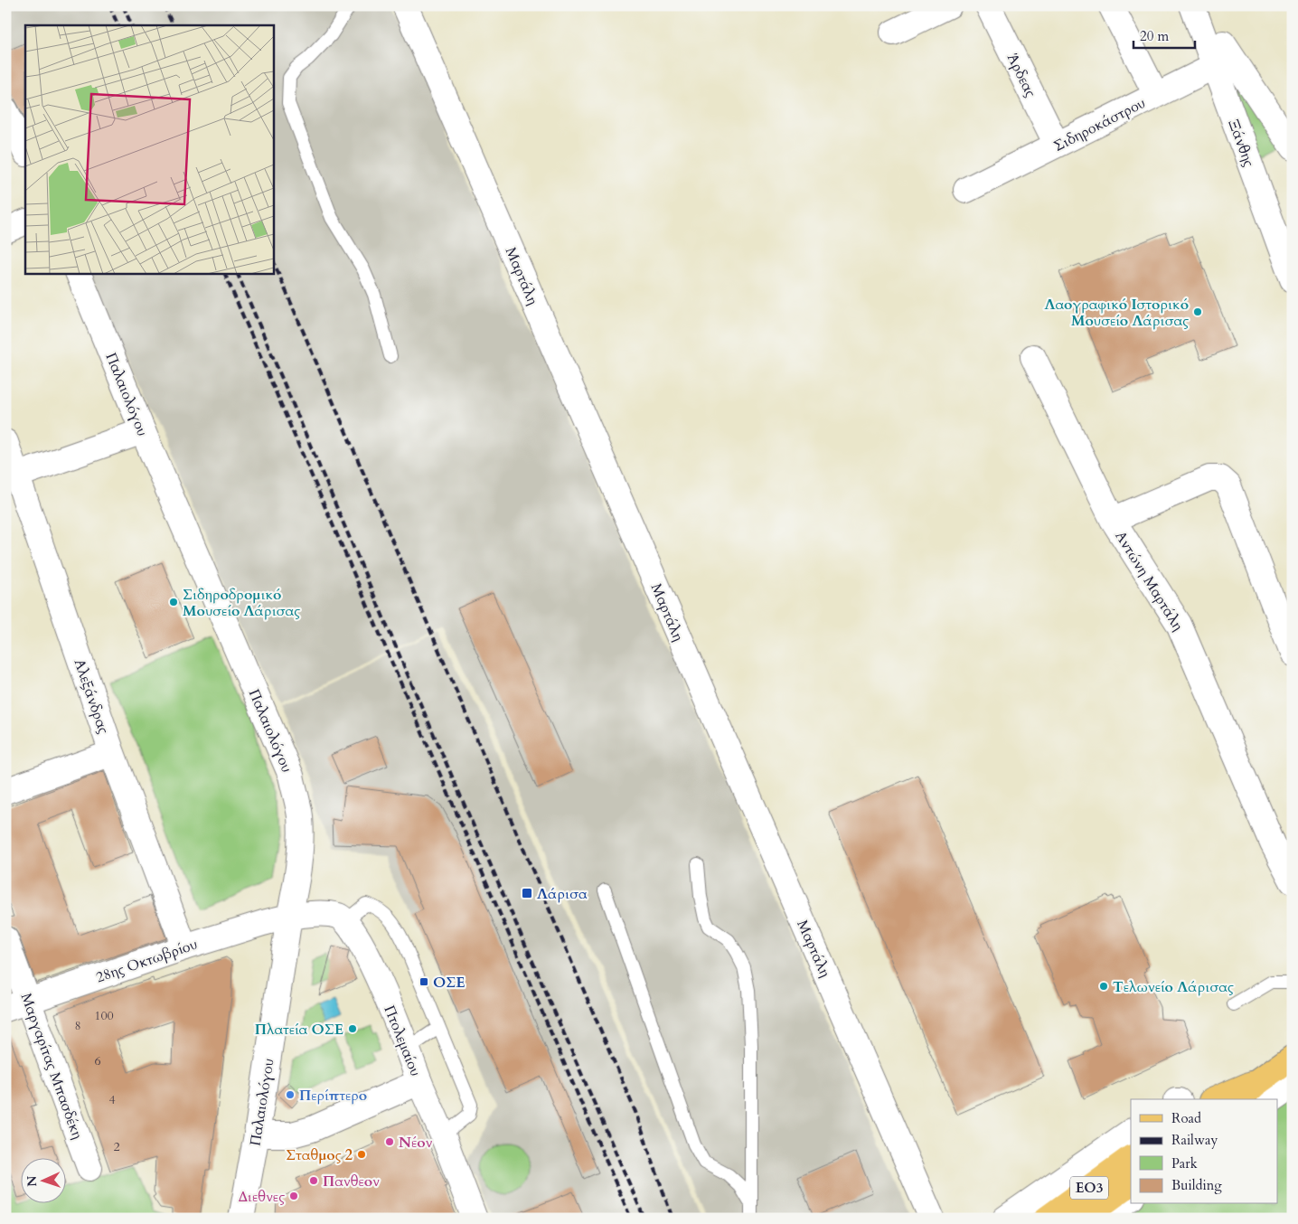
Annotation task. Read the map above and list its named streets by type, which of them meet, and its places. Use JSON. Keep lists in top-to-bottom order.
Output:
{
  "streets": {
    "main road": ["ΕΟ3"],
    "street": [
      "Άρδεας",
      "Σιδηροκάστρου",
      "Ξάνθης",
      "Μαρτάλη",
      "Παλαιολόγου",
      "Αντώνη Μαρτάλη",
      "Αλεξάνδρας",
      "28ης Οκτωβρίου",
      "Πτολεμαίου",
      "Μαργαρίτας Μπασδέκη"
    ]
  },
  "crossings": [
    ["Άρδεας", "Σιδηροκάστρου"],
    ["Σιδηροκάστρου", "Ξάνθης"],
    ["Παλαιολόγου", "28ης Οκτωβρίου"],
    ["Αλεξάνδρας", "28ης Οκτωβρίου"],
    ["28ης Οκτωβρίου", "Μαργαρίτας Μπασδέκη"]
  ],
  "places": {
    "other": [
      "Λαογραφικό Ιστορικό Μουσείο Λάρισας",
      "Σιδηροδρομικό Μουσείο Λάρισας",
      "Τελωνείο Λάρισας",
      "Πλατεία ΟΣΕ",
      "Περίπτερο",
      "Νέον",
      "Σταθμος 2",
      "Πανθεον",
      "Διεθνες"
    ],
    "transit": ["Λάρισα", "ΟΣΕ"]
  },
  "house_numbers": [
    "100",
    "8",
    "6",
    "4",
    "2"
  ],
  "legend": [
    "Road",
    "Railway",
    "Park",
    "Building"
  ],
  "scale_bar": "20 m",
  "north": "left"
}
